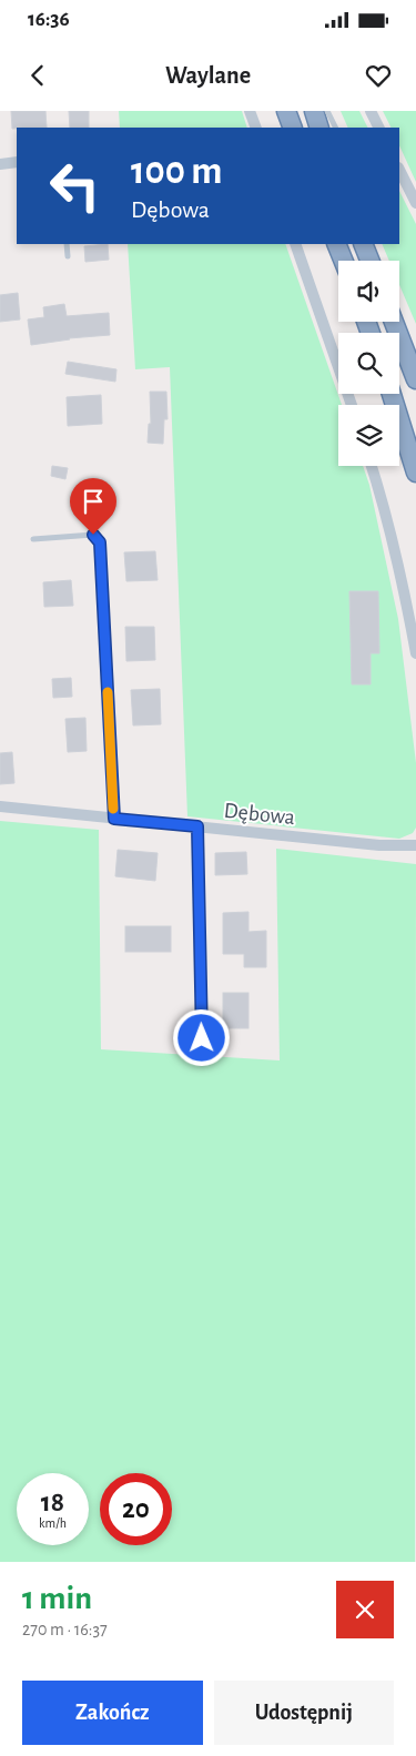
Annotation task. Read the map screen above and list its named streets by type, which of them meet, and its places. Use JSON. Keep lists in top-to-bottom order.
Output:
{
  "streets": {
    "street": ["Dębowa"]
  },
  "page": {
    "status": "16:36",
    "header": "Waylane",
    "turn": ["100 m", "Dębowa"],
    "speed": "18 km/h",
    "limit": "20",
    "heading": ["1 min", "270 m · 16:37"],
    "buttons": ["Zakończ", "Udostępnij"]
  }
}
